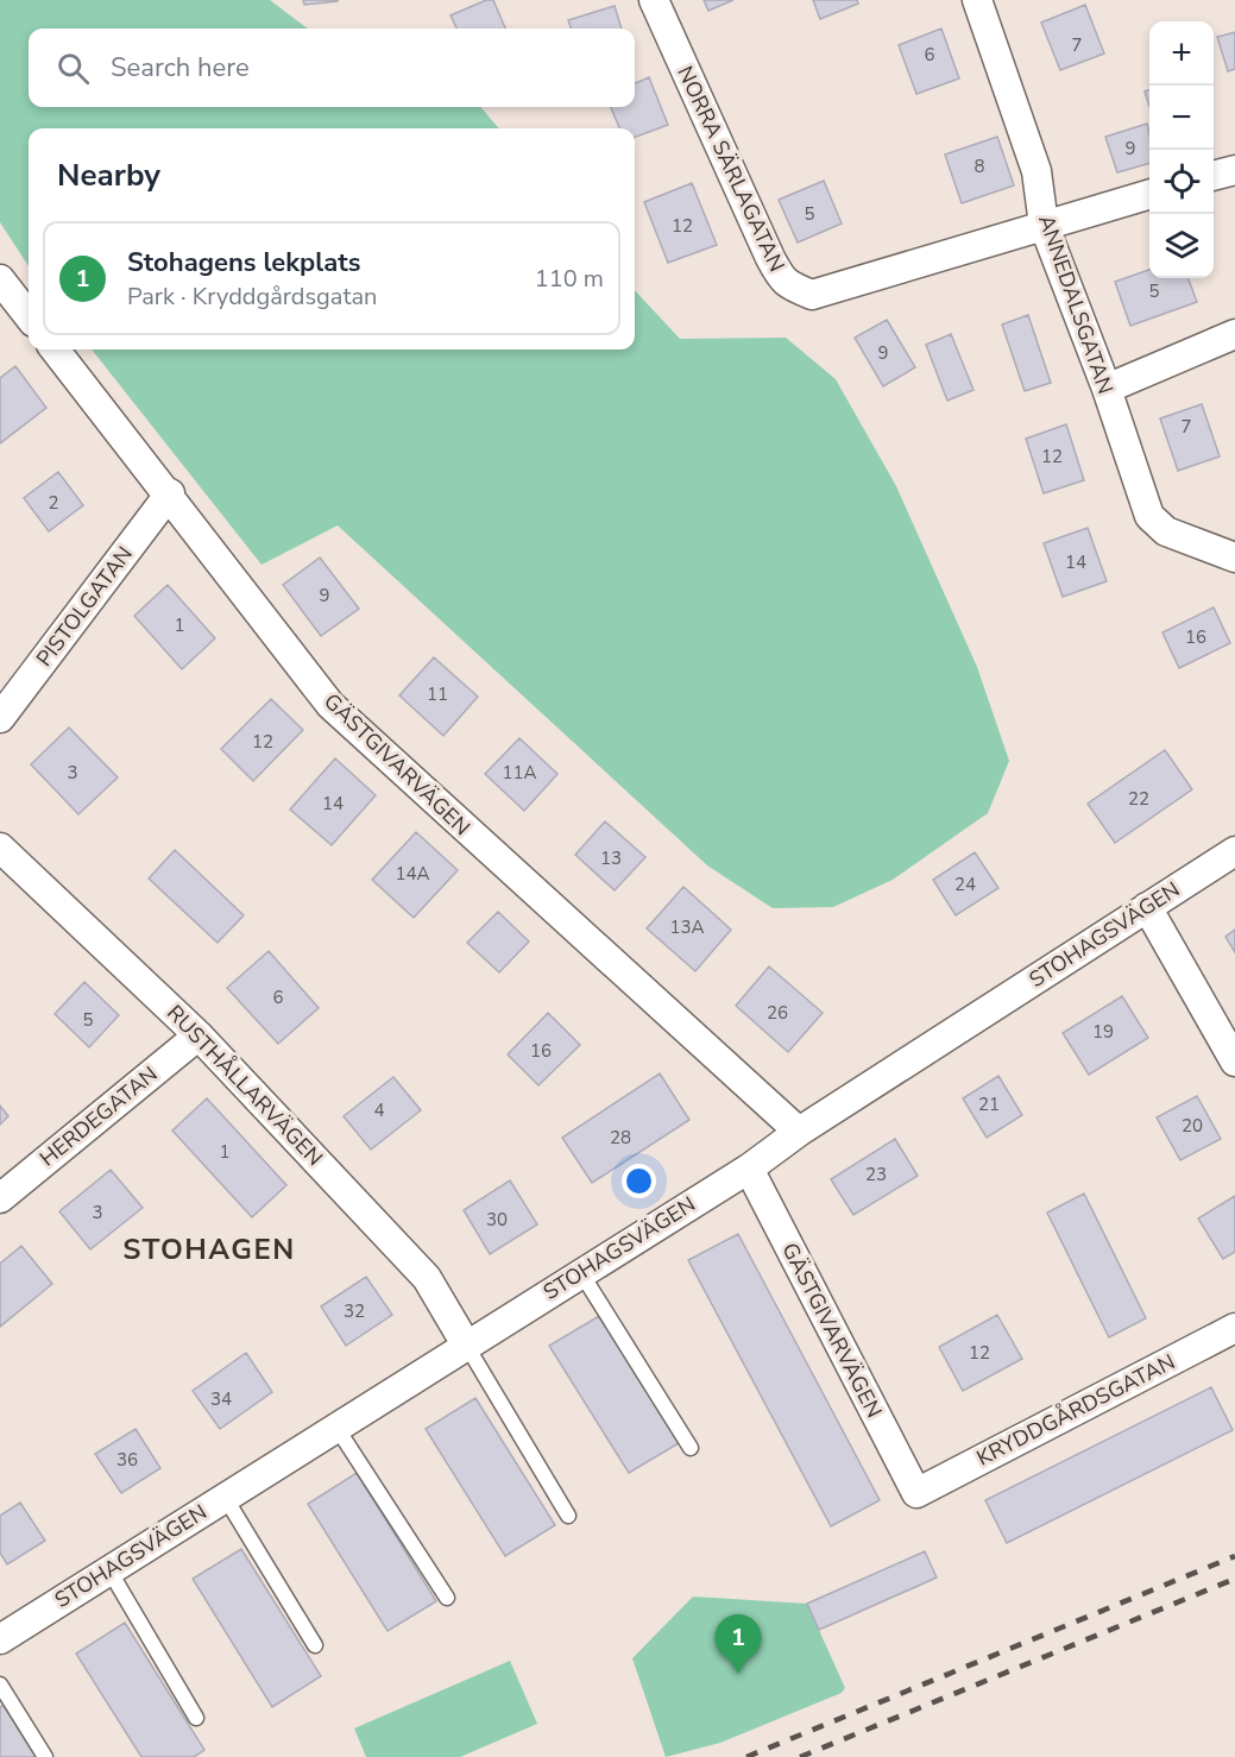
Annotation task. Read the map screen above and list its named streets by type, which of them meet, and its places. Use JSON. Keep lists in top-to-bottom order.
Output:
{
  "streets": {
    "street": [
      "NORRA SÄRLAGATAN",
      "ANNEDALSGATAN",
      "PISTOLGATAN",
      "GÄSTGIVARVÄGEN",
      "STOHAGSVÄGEN",
      "RUSTHÅLLARVÄGEN",
      "HERDEGATAN",
      "KRYDDGÅRDSGATAN"
    ]
  },
  "crossings": [
    ["NORRA SÄRLAGATAN", "ANNEDALSGATAN"],
    ["PISTOLGATAN", "GÄSTGIVARVÄGEN"],
    ["GÄSTGIVARVÄGEN", "STOHAGSVÄGEN"],
    ["GÄSTGIVARVÄGEN", "KRYDDGÅRDSGATAN"],
    ["STOHAGSVÄGEN", "RUSTHÅLLARVÄGEN"],
    ["RUSTHÅLLARVÄGEN", "HERDEGATAN"]
  ],
  "districts": ["STOHAGEN"],
  "house_numbers": [
    "7",
    "6",
    "9",
    "8",
    "5",
    "12",
    "5",
    "9",
    "7",
    "12",
    "2",
    "14",
    "9",
    "1",
    "16",
    "11",
    "12",
    "3",
    "11A",
    "22",
    "14",
    "13",
    "14A",
    "24",
    "13A",
    "6",
    "26",
    "5",
    "19",
    "16",
    "21",
    "4",
    "20",
    "28",
    "1",
    "23",
    "3",
    "30",
    "32",
    "12",
    "34",
    "36"
  ],
  "page": {
    "map_buttons": ["+", "−"],
    "search": "Search here",
    "heading": "Nearby",
    "list": [
      {
        "mark": "1",
        "name": "Stohagens lekplats",
        "note": "Park · Kryddgårdsgatan",
        "value": "110 m"
      }
    ],
    "pins": "1"
  }
}
